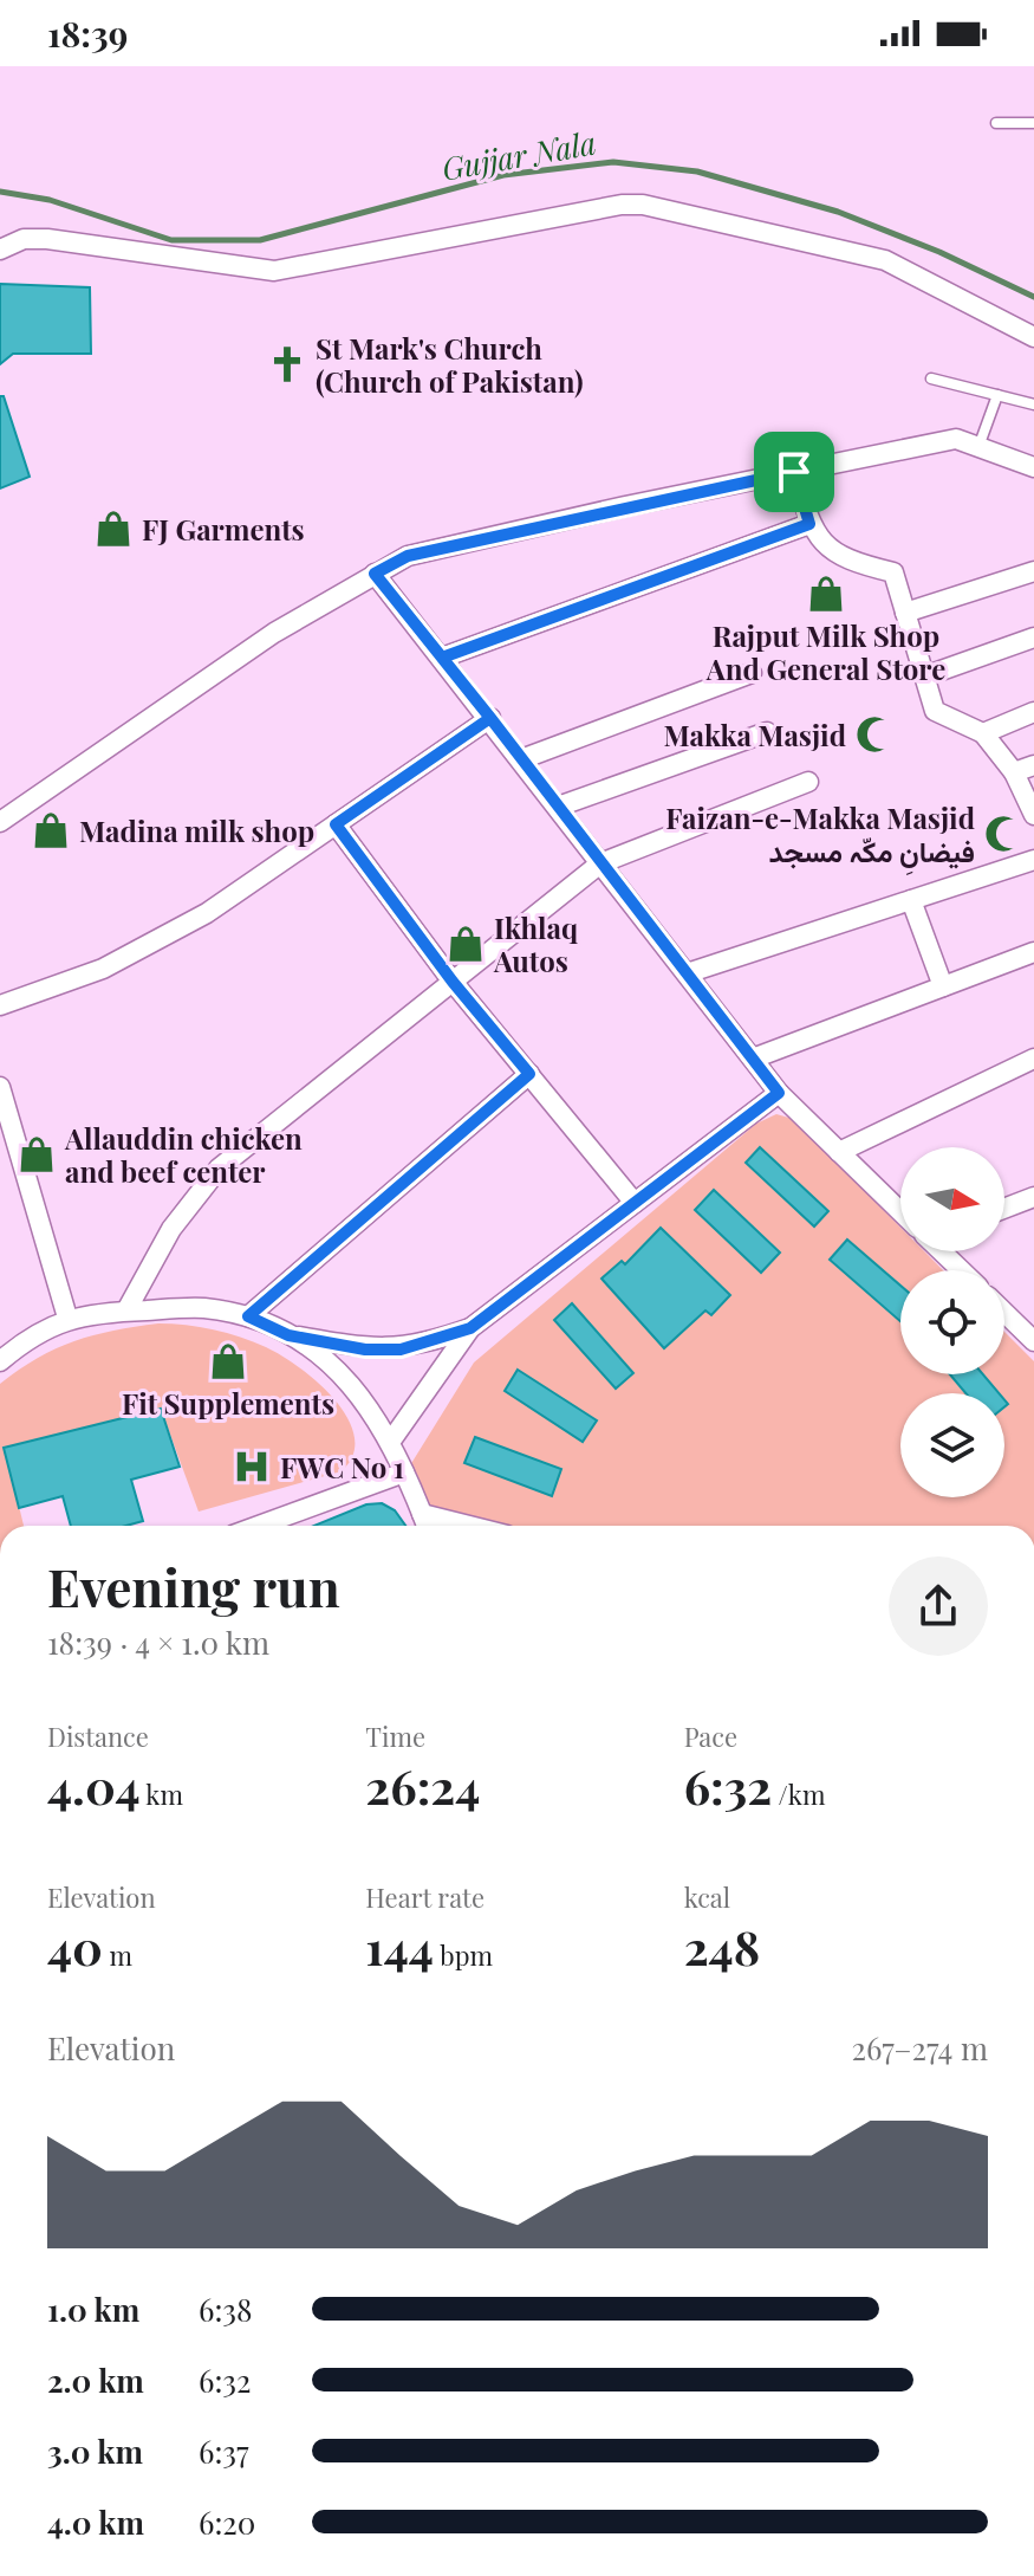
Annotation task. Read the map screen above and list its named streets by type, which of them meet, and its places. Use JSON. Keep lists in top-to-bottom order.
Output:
{
  "water": ["Gujjar Nala"],
  "places": {
    "church": ["St Mark's Church (Church of Pakistan)"],
    "shop": [
      "FJ Garments",
      "Rajput Milk Shop And General Store",
      "Madina milk shop",
      "Ikhlaq Autos",
      "Allauddin chicken and beef center",
      "Fit Supplements"
    ],
    "mosque": ["Makka Masjid", "Faizan-e-Makka Masjid فیضانِ مکّہ مسجد"],
    "hospital": ["FWC No 1"]
  },
  "north": "right",
  "page": {
    "status": "18:39",
    "heading": ["Evening run", "18:39 · 4 × 1.0 km"],
    "stats": [
      ["Distance", "4.04 km"],
      ["Time", "26:24"],
      ["Pace", "6:32 /km"],
      ["Elevation", "40 m"],
      ["Heart rate", "144 bpm"],
      ["kcal", "248"]
    ],
    "chart": ["Elevation", "267–274 m"],
    "list": [
      {
        "name": "1.0 km",
        "note": "6:38"
      },
      {
        "name": "2.0 km",
        "note": "6:32"
      },
      {
        "name": "3.0 km",
        "note": "6:37"
      },
      {
        "name": "4.0 km",
        "note": "6:20"
      }
    ]
  }
}
